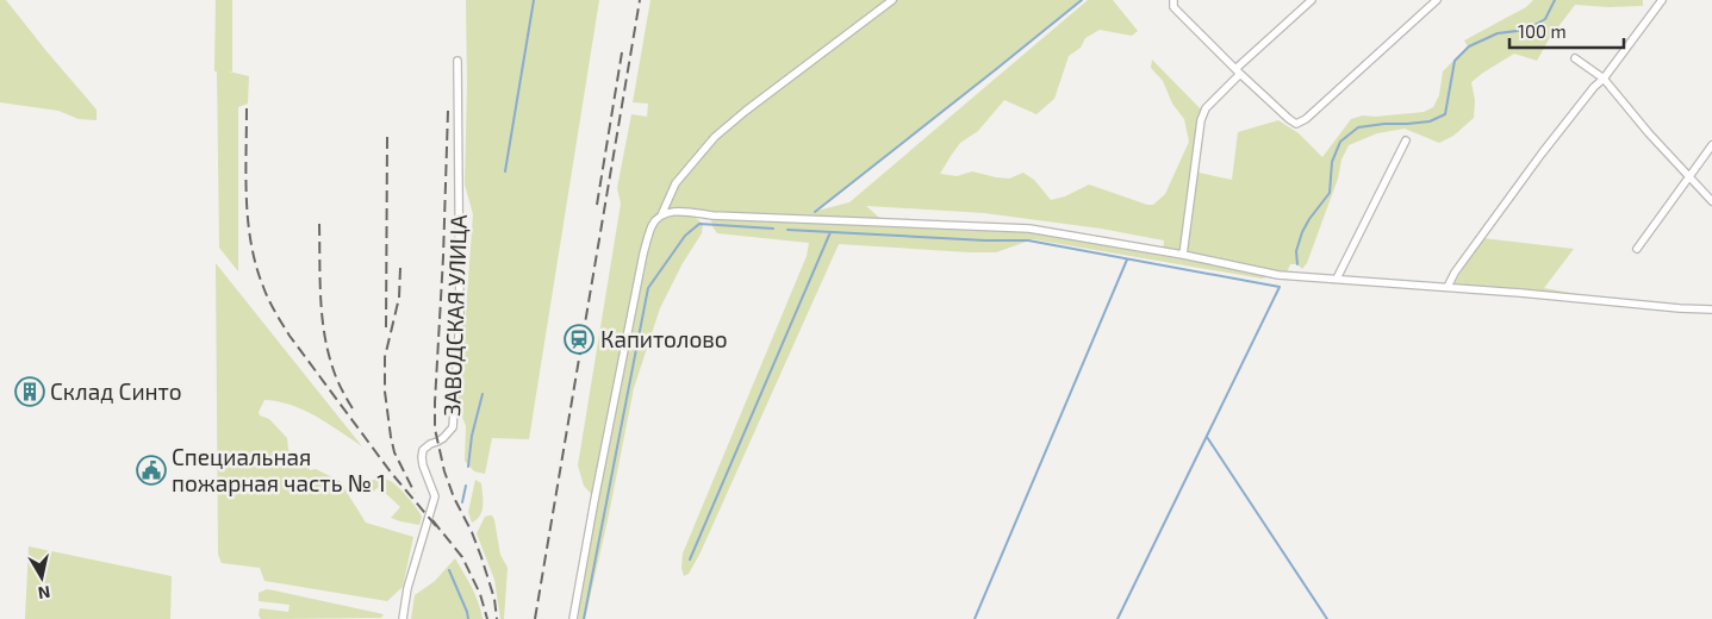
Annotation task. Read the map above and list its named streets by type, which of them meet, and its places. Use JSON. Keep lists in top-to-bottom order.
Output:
{
  "streets": {
    "street": ["ЗАВОДСКАЯ УЛИЦА"]
  },
  "places": {
    "station": ["Капитолово"],
    "building": ["Склад Синто"],
    "public building": ["Специальная пожарная часть № 1"]
  },
  "scale_bar": "100 m",
  "north": "bottom"
}
